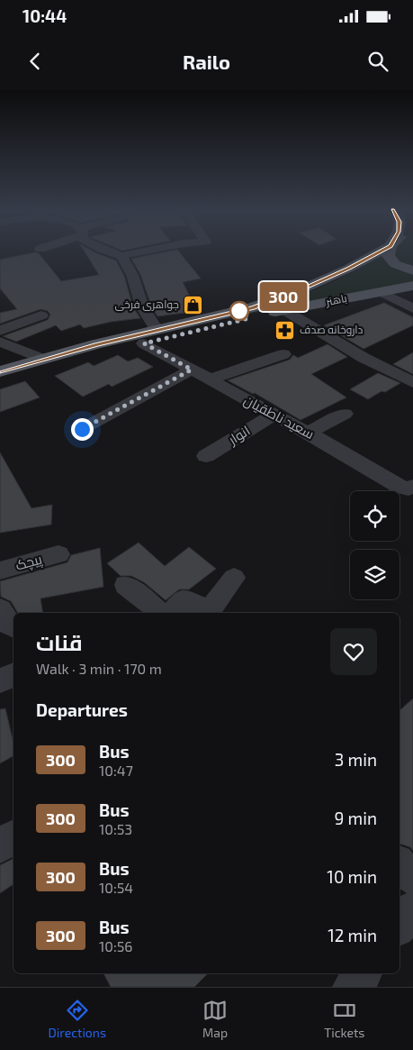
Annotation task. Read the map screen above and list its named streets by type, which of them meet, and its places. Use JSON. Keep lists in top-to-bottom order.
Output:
{
  "streets": {
    "main road": ["باهنر"],
    "street": ["سعید ناطقیان", "انوار", "پیچک"]
  },
  "crossings": [
    ["باهنر", "سعید ناطقیان"],
    ["سعید ناطقیان", "انوار"]
  ],
  "places": {
    "shop": ["جواهری فرخی"],
    "pharmacy": ["داروخانه صدف"]
  },
  "lines": ["bus line 300"],
  "page": {
    "status": "10:44",
    "header": "Railo",
    "on_map": "300",
    "heading": [
      ["قنات", "Walk · 3 min · 170 m"],
      "Departures"
    ],
    "list": [
      {
        "mark": "300",
        "name": "Bus",
        "note": "10:47",
        "value": "3 min"
      },
      {
        "mark": "300",
        "name": "Bus",
        "note": "10:53",
        "value": "9 min"
      },
      {
        "mark": "300",
        "name": "Bus",
        "note": "10:54",
        "value": "10 min"
      },
      {
        "mark": "300",
        "name": "Bus",
        "note": "10:56",
        "value": "12 min"
      }
    ],
    "tabs": ["Directions", "Map", "Tickets"]
  }
}
